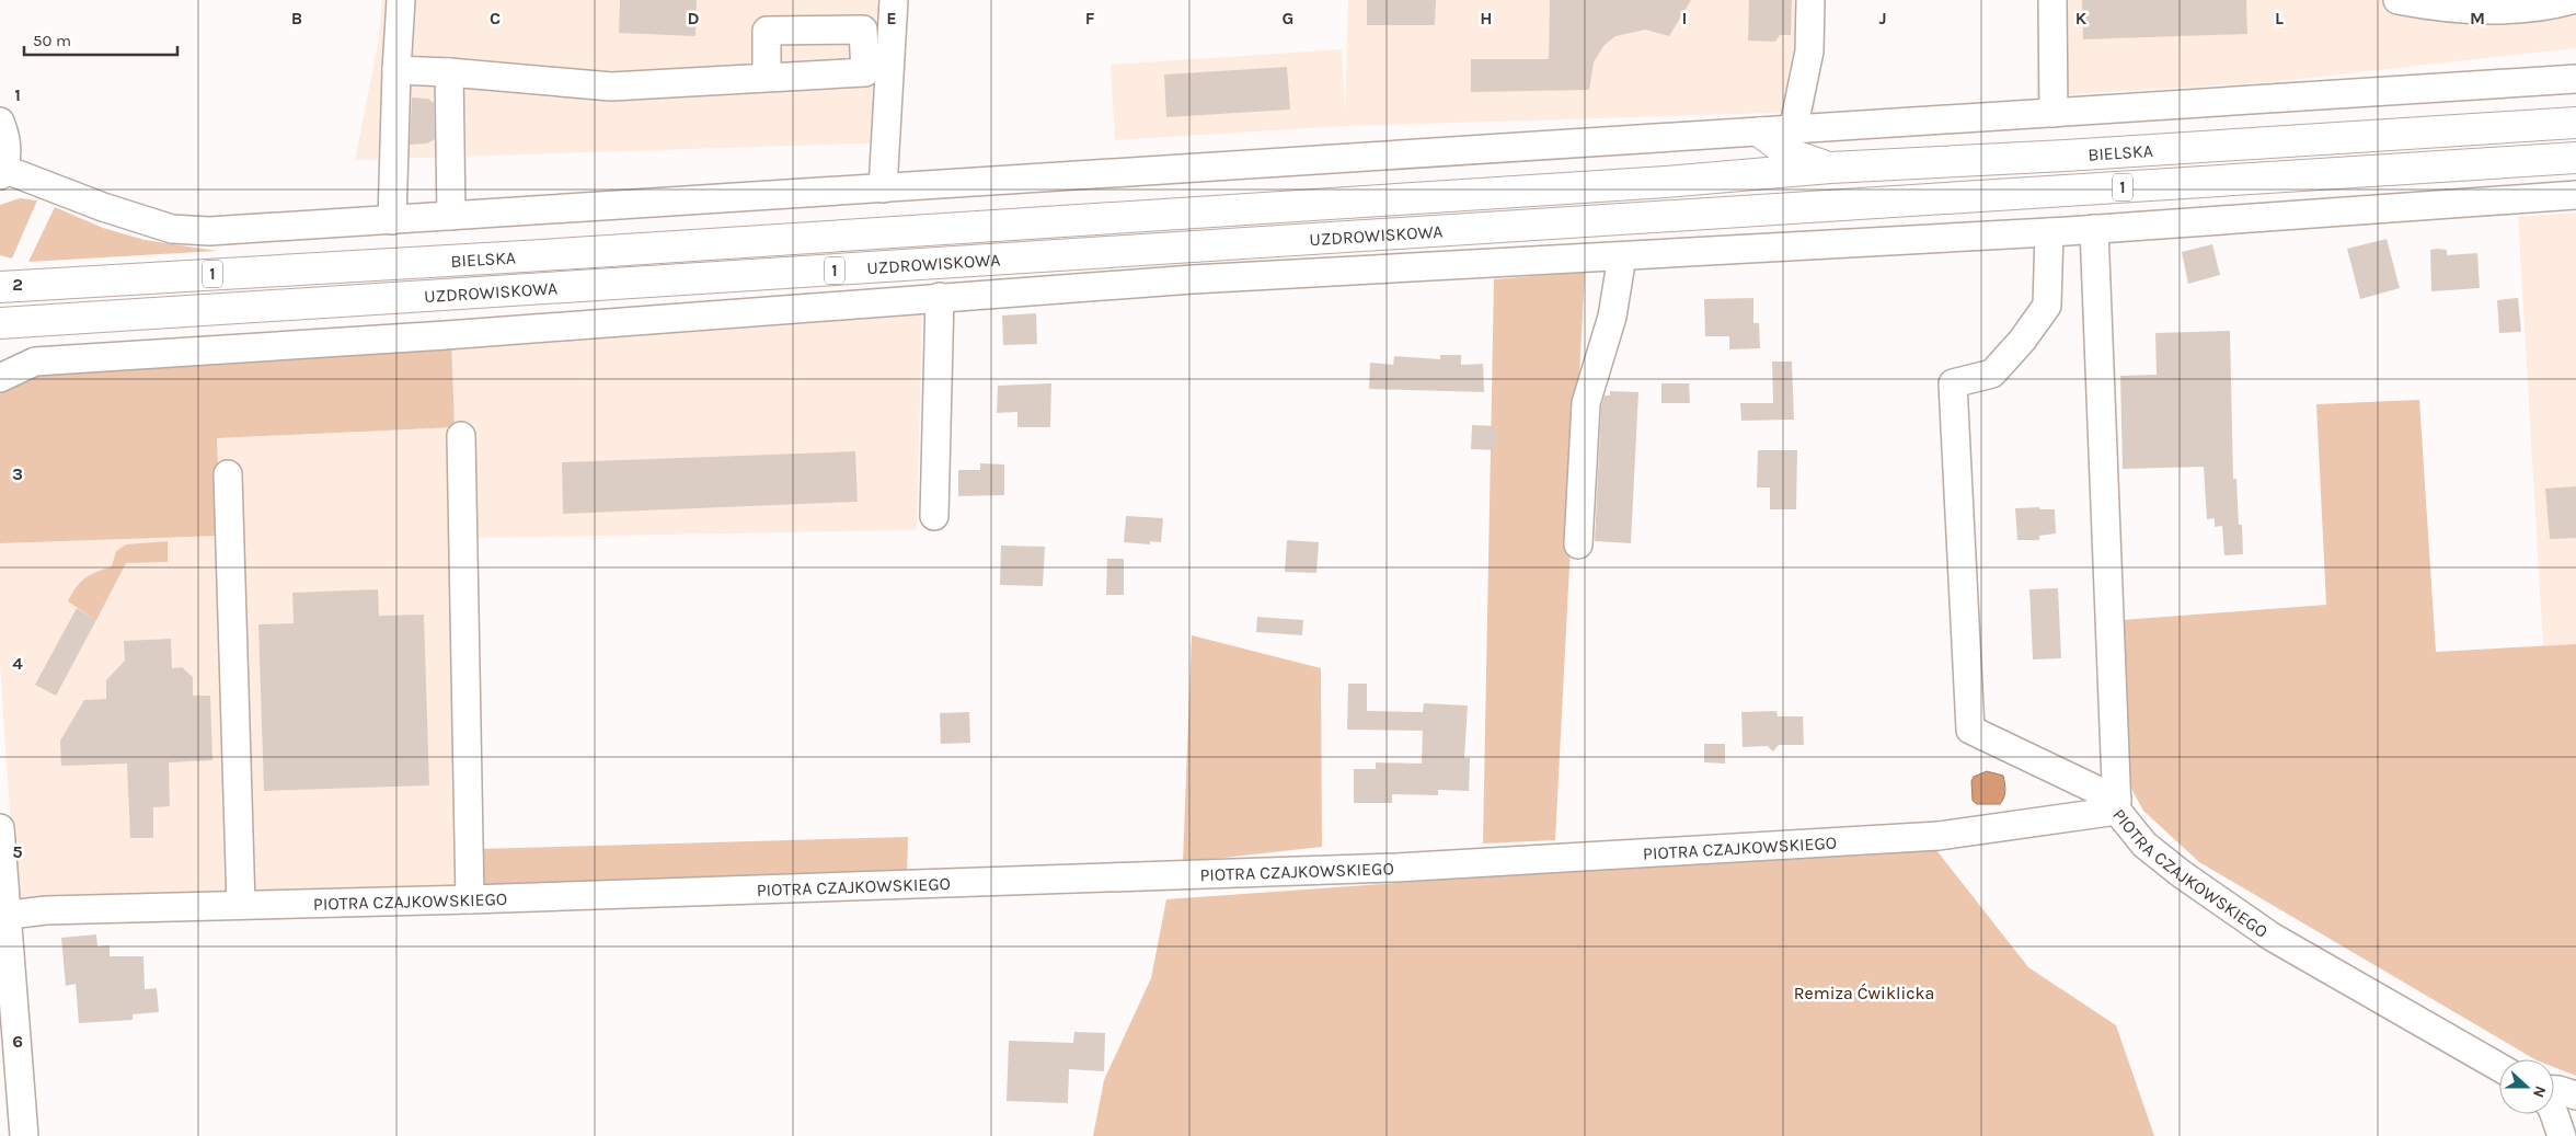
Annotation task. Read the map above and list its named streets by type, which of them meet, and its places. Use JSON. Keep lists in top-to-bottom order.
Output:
{
  "streets": {
    "main road": ["BIELSKA", "1", "UZDROWISKOWA"],
    "street": ["PIOTRA CZAJKOWSKIEGO"]
  },
  "crossings": [
    ["BIELSKA", "UZDROWISKOWA"]
  ],
  "parks": ["Remiza Ćwiklicka"],
  "scale_bar": "50 m",
  "north": "right",
  "grid": {
    "columns": [
      "B",
      "C",
      "D",
      "E",
      "F",
      "G",
      "H",
      "I",
      "J",
      "K",
      "L",
      "M"
    ],
    "rows": [
      "1",
      "2",
      "3",
      "4",
      "5",
      "6"
    ]
  }
}
